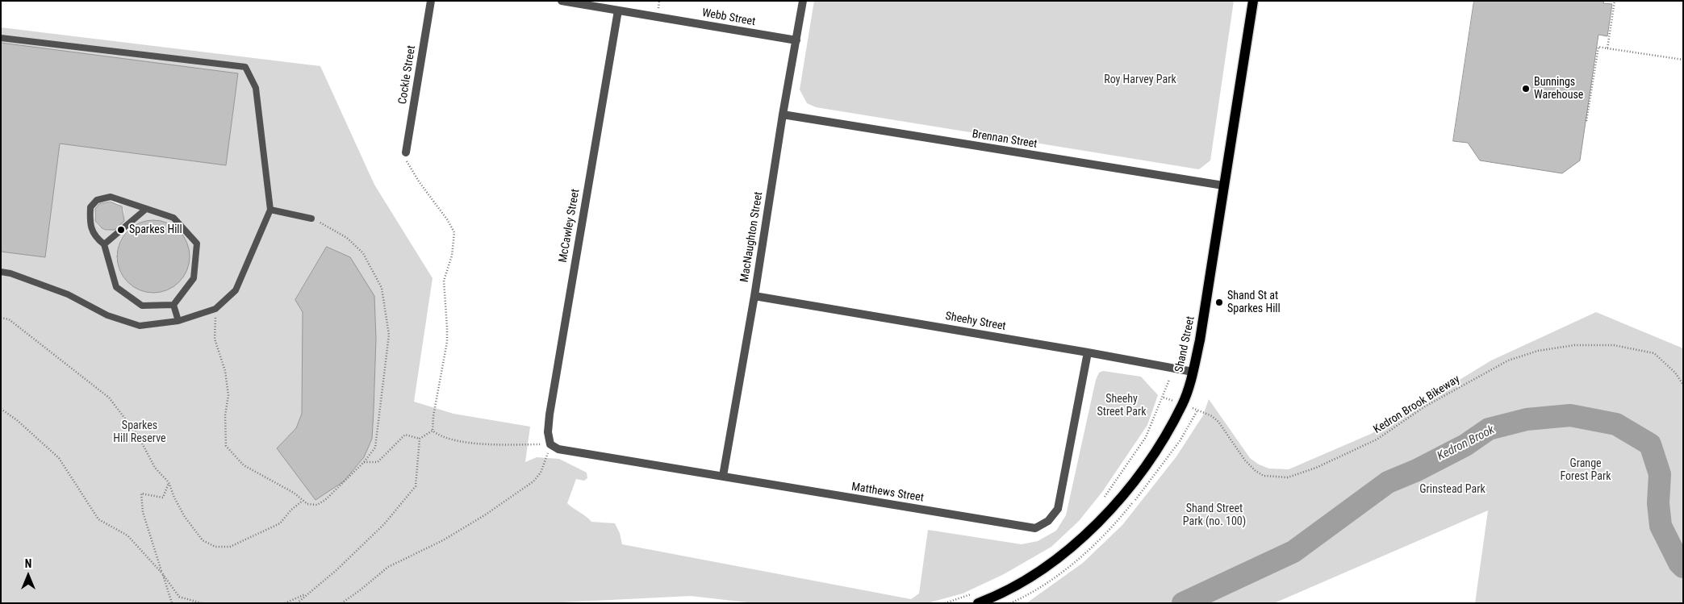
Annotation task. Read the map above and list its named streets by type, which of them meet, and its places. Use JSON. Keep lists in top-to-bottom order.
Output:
{
  "streets": {
    "main road": ["Shand Street"],
    "street": [
      "Webb Street",
      "Cockle Street",
      "Brennan Street",
      "McCawley Street",
      "MacNaughton Street",
      "Sheehy Street",
      "Matthews Street"
    ],
    "path": ["Kedron Brook Bikeway"]
  },
  "crossings": [
    ["Webb Street", "McCawley Street"],
    ["Webb Street", "MacNaughton Street"],
    ["Brennan Street", "MacNaughton Street"],
    ["Brennan Street", "Shand Street"],
    ["McCawley Street", "Matthews Street"],
    ["MacNaughton Street", "Sheehy Street"],
    ["MacNaughton Street", "Matthews Street"],
    ["Sheehy Street", "Shand Street"],
    ["Sheehy Street", "Matthews Street"]
  ],
  "water": ["Kedron Brook"],
  "parks": [
    "Roy Harvey Park",
    "Sheehy Street Park",
    "Sparkes Hill Reserve",
    "Grange Forest Park",
    "Grinstead Park",
    "Shand Street Park (no. 100)"
  ],
  "places": ["Bunnings Warehouse", "Sparkes Hill", "Shand St at Sparkes Hill"],
  "north": "top"
}
